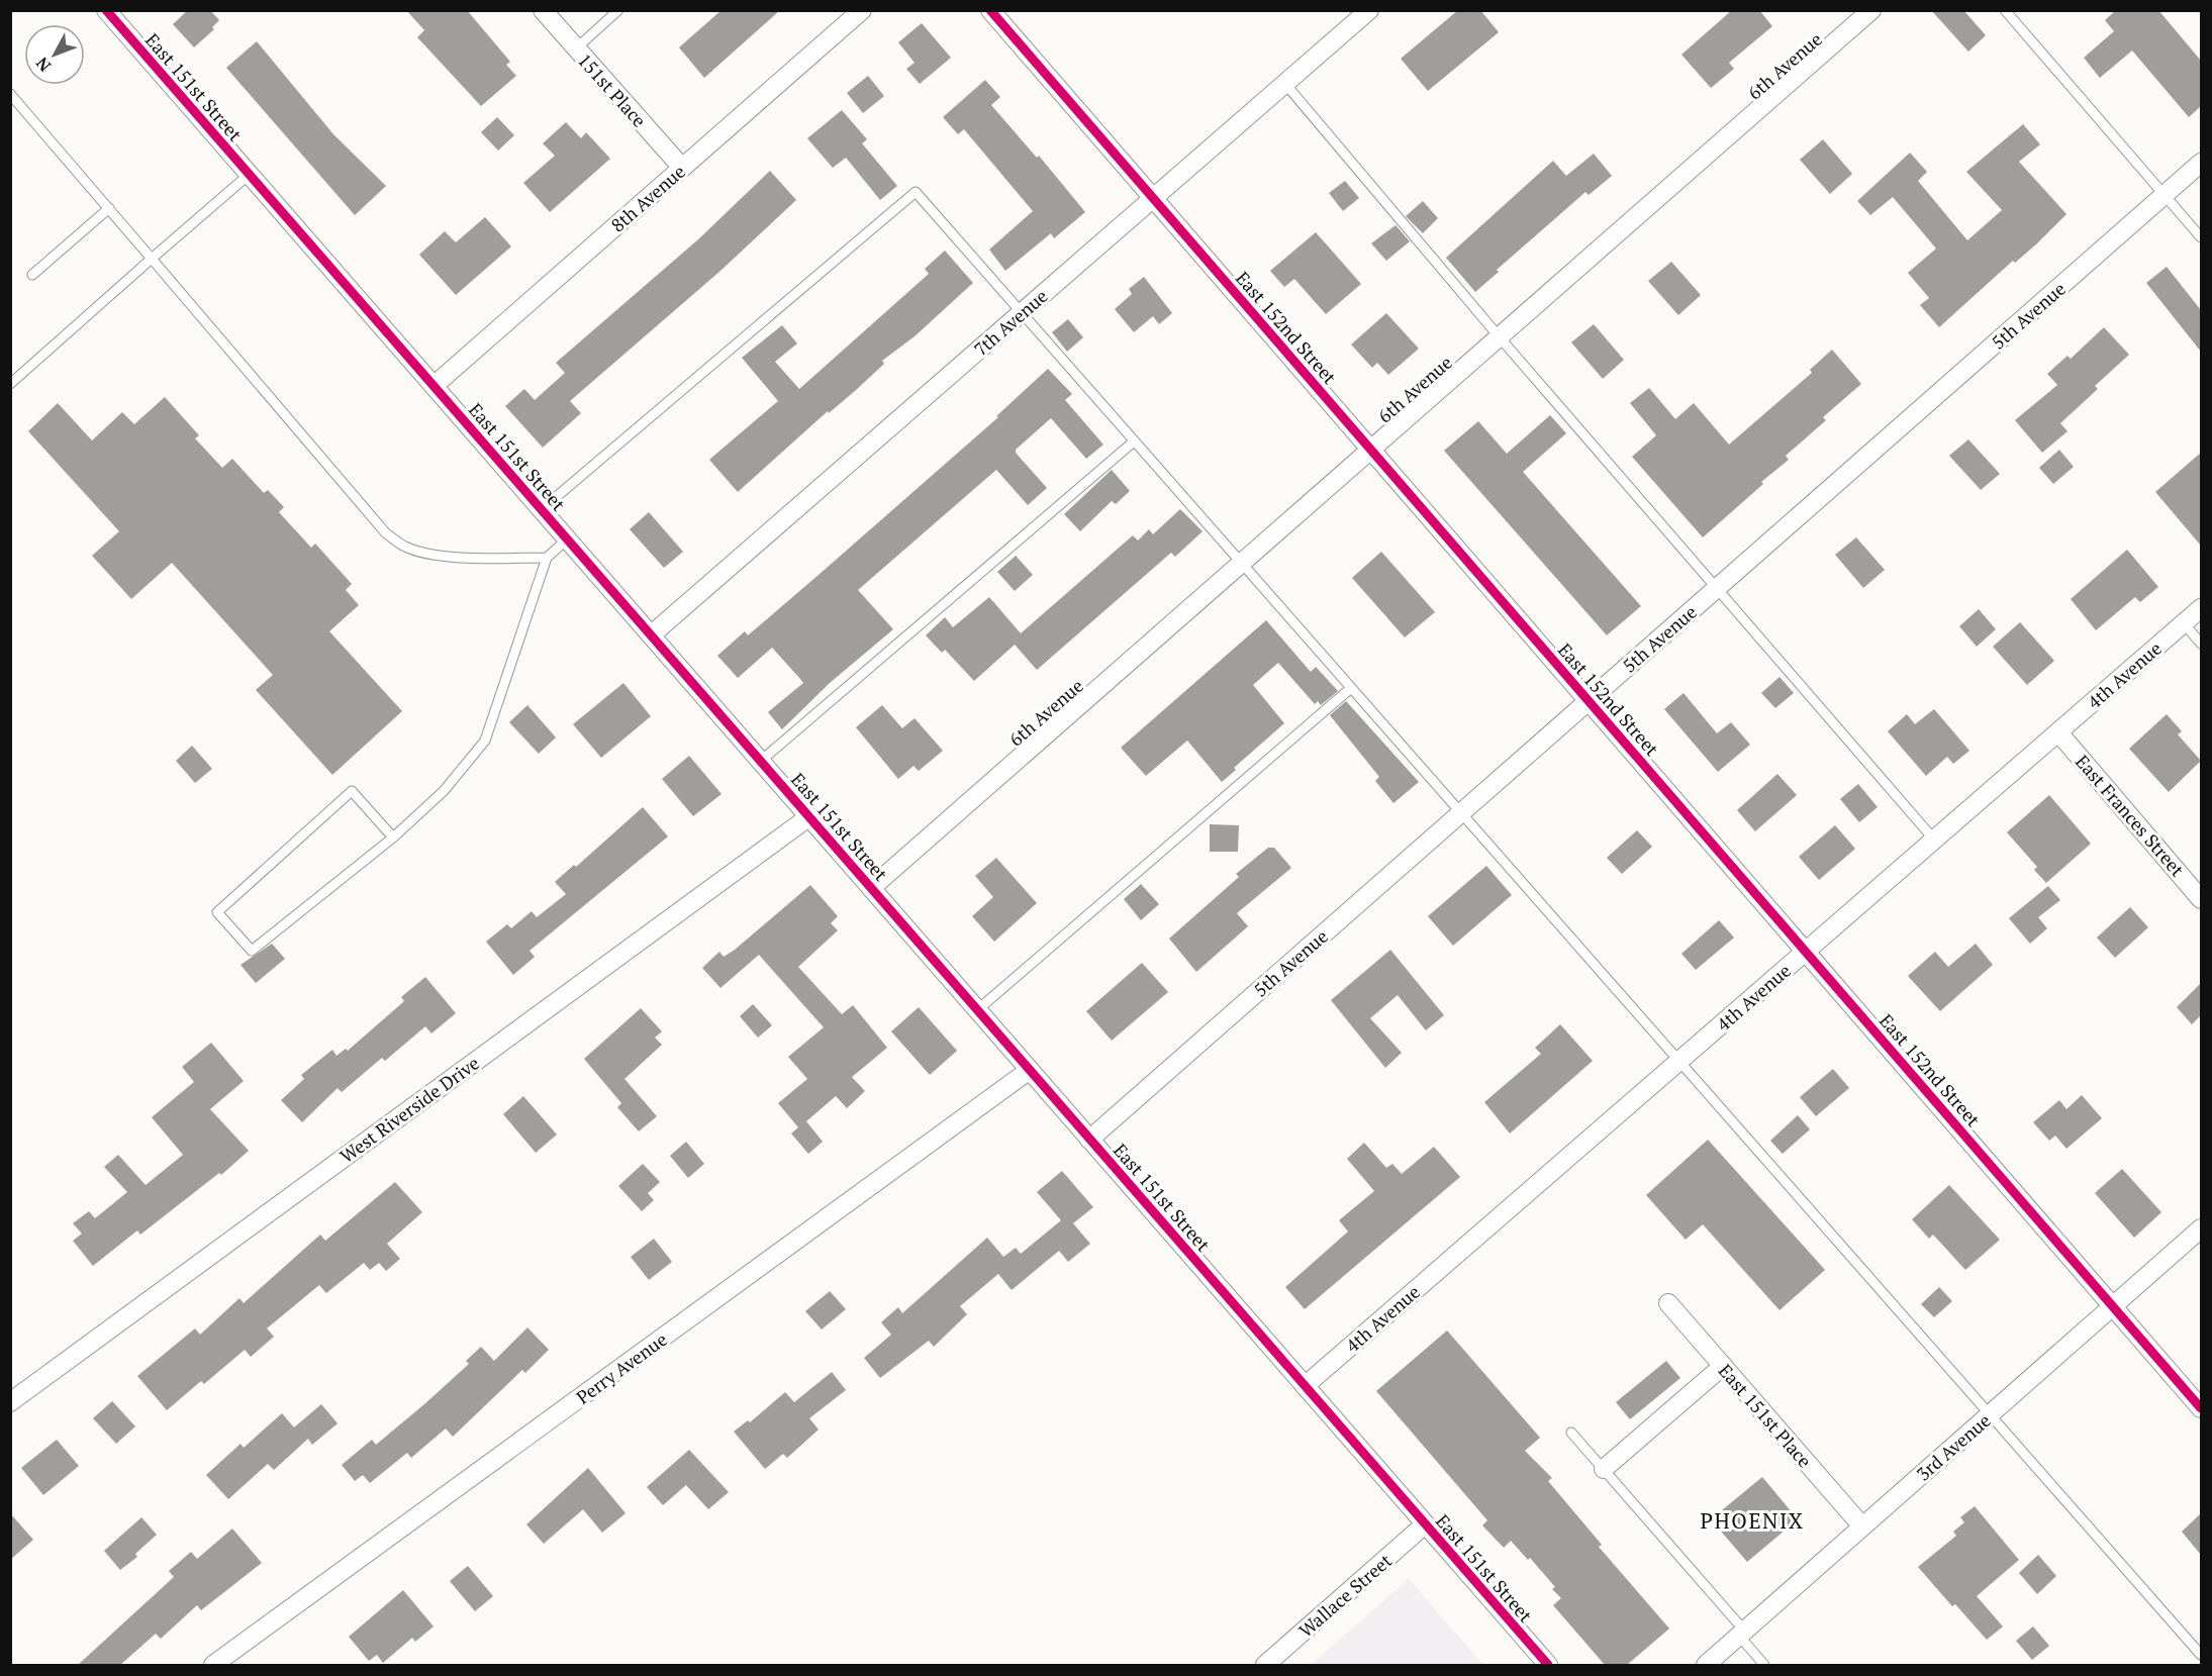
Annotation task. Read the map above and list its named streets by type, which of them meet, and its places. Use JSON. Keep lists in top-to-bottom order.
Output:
{
  "streets": {
    "street": [
      "6th Avenue",
      "East 151st Street",
      "151st Place",
      "8th Avenue",
      "5th Avenue",
      "7th Avenue",
      "East 152nd Street",
      "4th Avenue",
      "East Frances Street",
      "West Riverside Drive",
      "Perry Avenue",
      "East 151st Place",
      "3rd Avenue",
      "Wallace Street"
    ]
  },
  "crossings": [
    ["6th Avenue", "East 151st Street"],
    ["6th Avenue", "East 152nd Street"],
    ["East 151st Street", "8th Avenue"],
    ["East 151st Street", "5th Avenue"],
    ["East 151st Street", "7th Avenue"],
    ["East 151st Street", "4th Avenue"],
    ["East 151st Street", "West Riverside Drive"],
    ["East 151st Street", "Perry Avenue"],
    ["East 151st Street", "Wallace Street"],
    ["151st Place", "8th Avenue"],
    ["5th Avenue", "East 152nd Street"],
    ["7th Avenue", "East 152nd Street"],
    ["East 152nd Street", "4th Avenue"],
    ["East 152nd Street", "3rd Avenue"],
    ["4th Avenue", "East Frances Street"],
    ["East 151st Place", "3rd Avenue"]
  ],
  "districts": ["PHOENIX"],
  "north": "bottom left"
}
